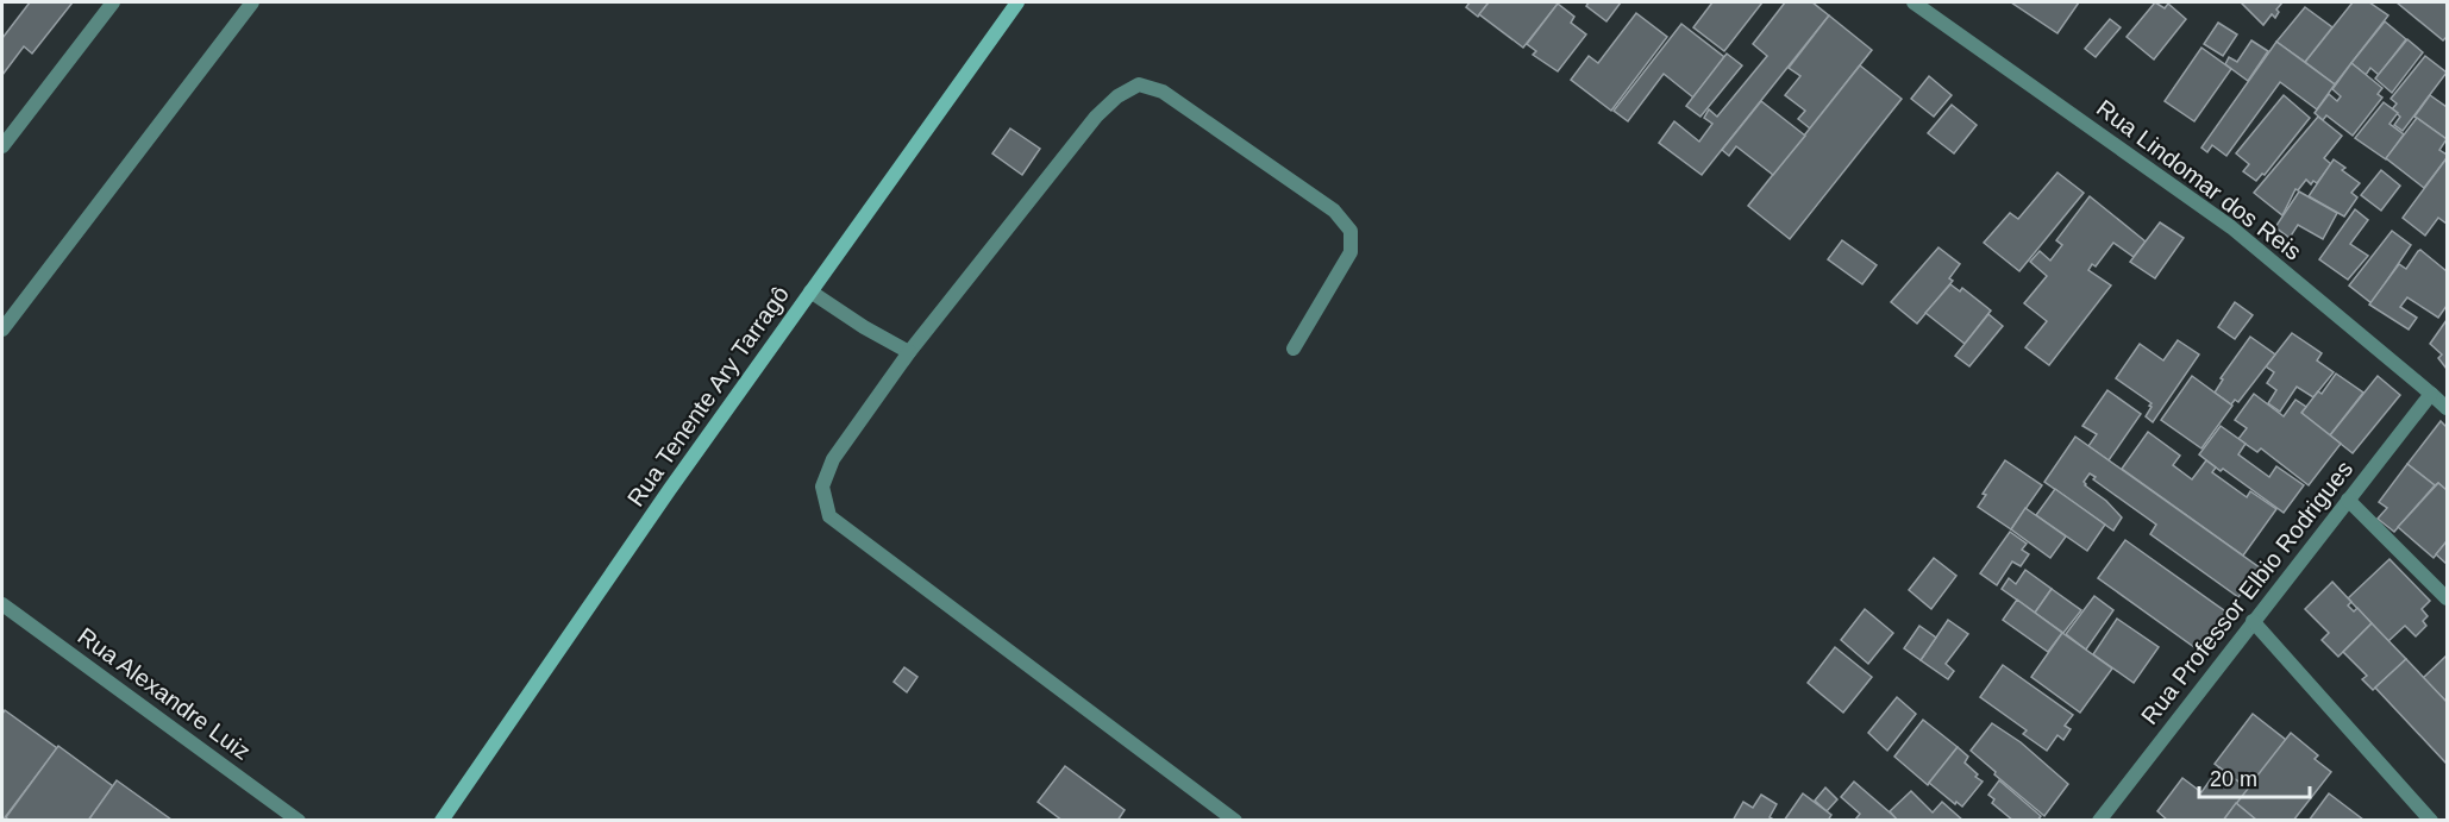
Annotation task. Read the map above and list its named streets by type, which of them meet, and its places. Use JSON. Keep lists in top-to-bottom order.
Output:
{
  "streets": {
    "main road": ["Rua Tenente Ary Tarragô"],
    "street": ["Rua Lindomar dos Reis", "Rua Professor Elbio Rodrigues", "Rua Alexandre Luiz"]
  },
  "crossings": [
    ["Rua Lindomar dos Reis", "Rua Professor Elbio Rodrigues"]
  ],
  "scale_bar": "20 m"
}
